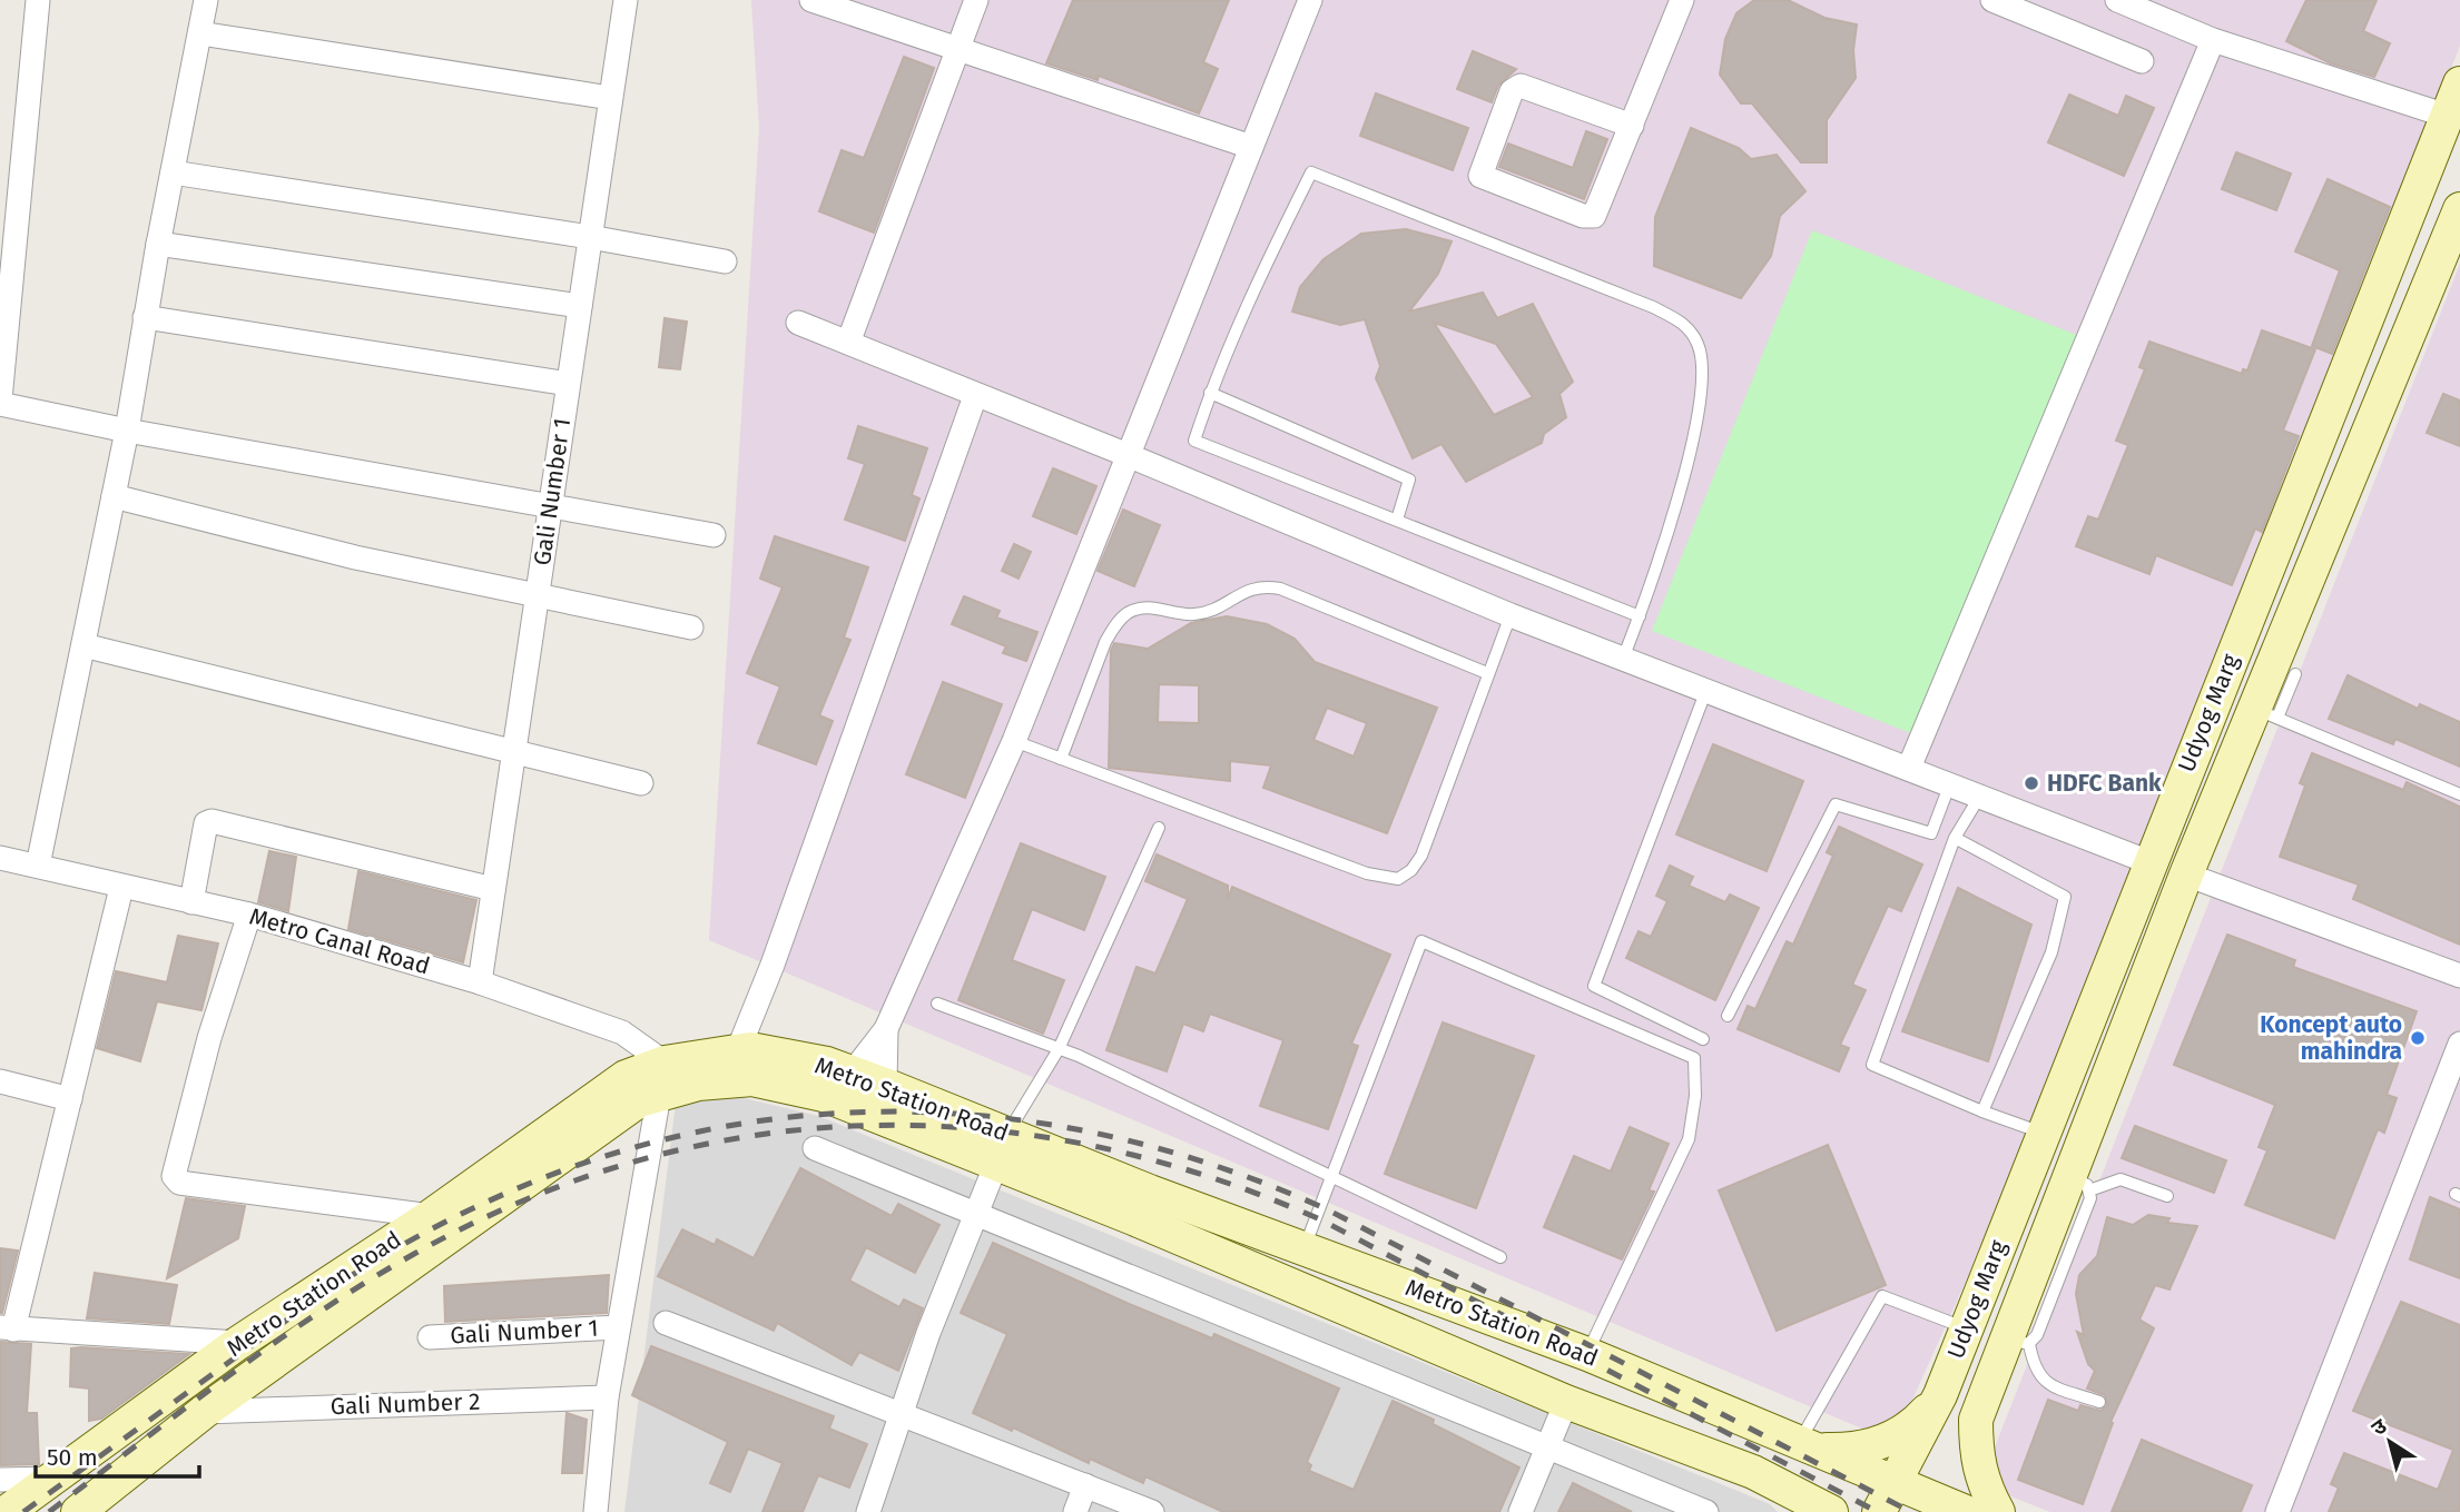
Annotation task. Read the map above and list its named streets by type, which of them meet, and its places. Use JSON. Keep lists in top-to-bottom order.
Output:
{
  "streets": {
    "street": [
      "Gali Number 1",
      "Udyog Marg",
      "Metro Canal Road",
      "Metro Station Road",
      "Gali Number 2"
    ]
  },
  "crossings": [
    ["Gali Number 1", "Metro Canal Road"],
    ["Udyog Marg", "Metro Station Road"],
    ["Metro Canal Road", "Metro Station Road"],
    ["Metro Station Road", "Gali Number 2"]
  ],
  "places": ["HDFC Bank", "Koncept auto mahindra"],
  "scale_bar": "50 m",
  "north": "top left"
}
